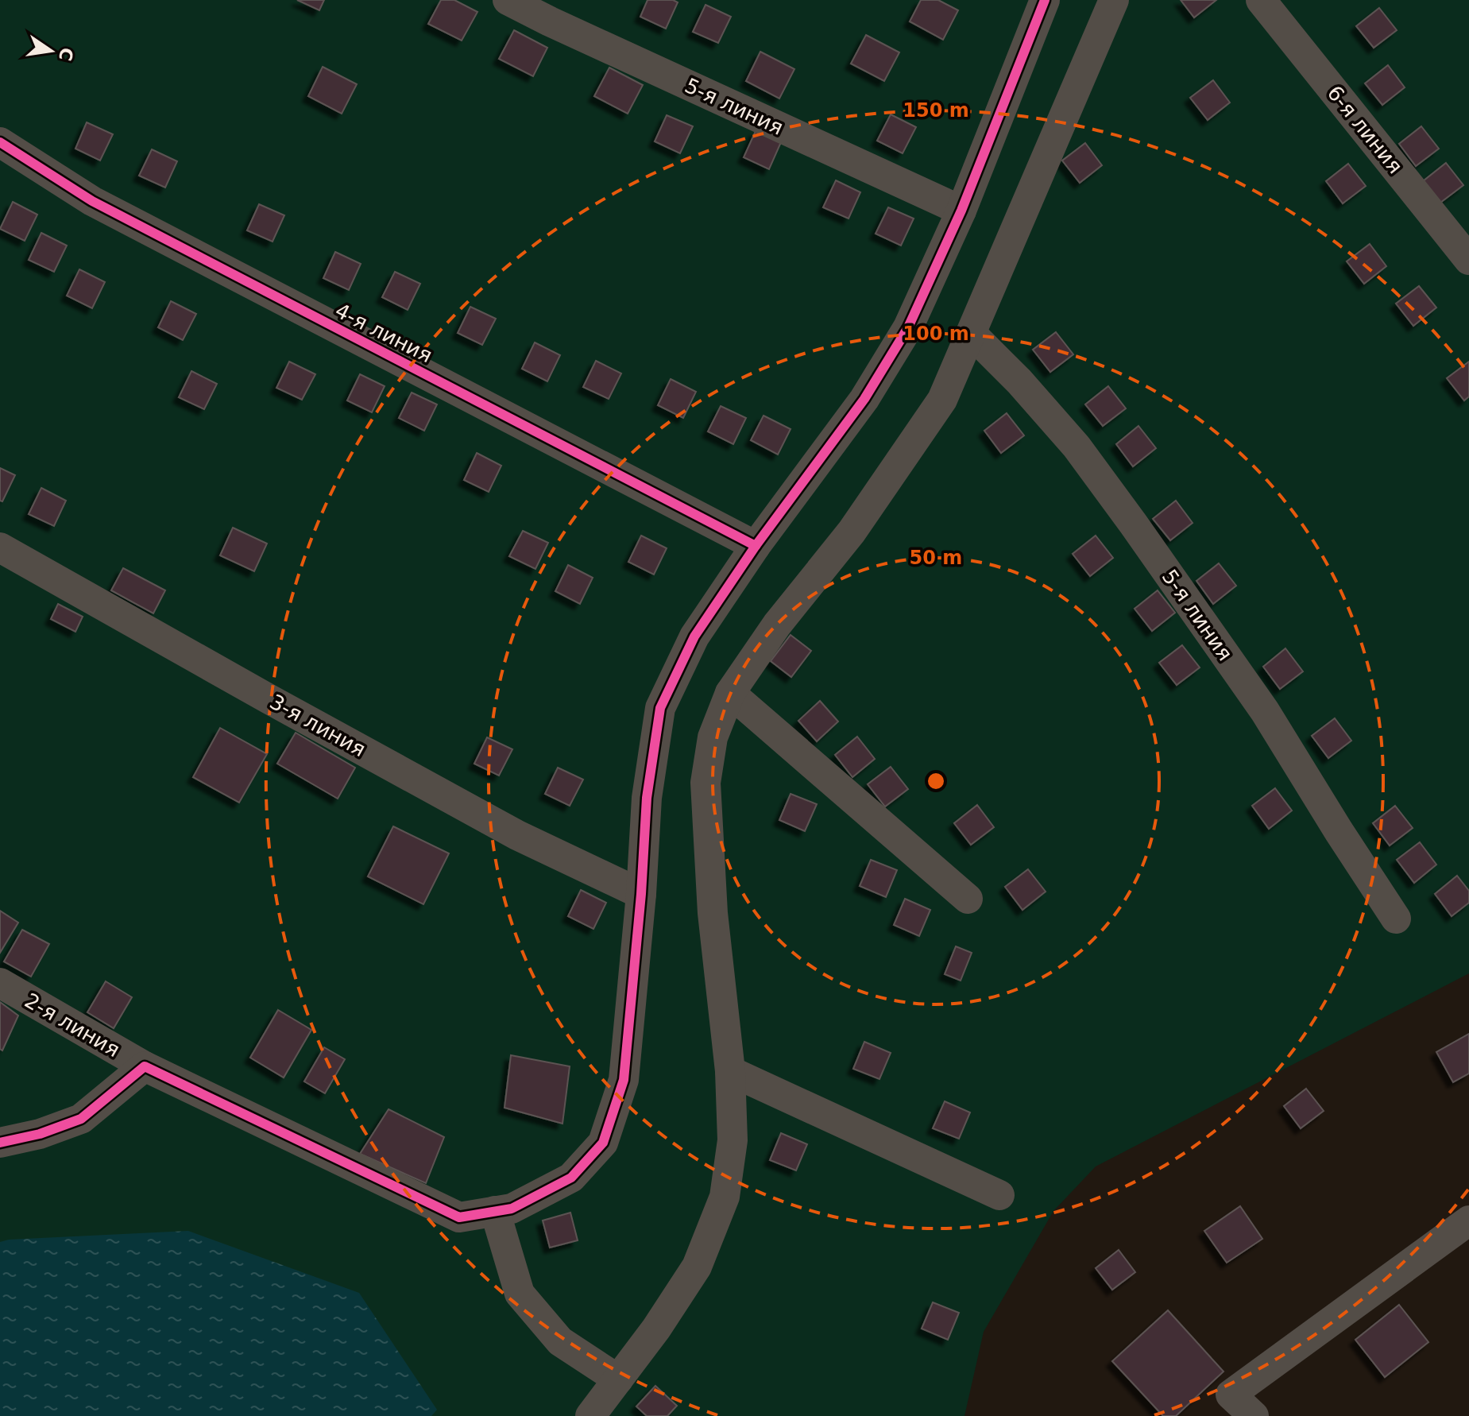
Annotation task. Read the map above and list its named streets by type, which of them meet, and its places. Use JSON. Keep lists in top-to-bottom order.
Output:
{
  "streets": {
    "street": [
      "5-я линия",
      "6-я линия",
      "4-я линия",
      "3-я линия",
      "2-я линия"
    ]
  },
  "crossings": [
    ["5-я линия", "2-я линия"],
    ["4-я линия", "2-я линия"],
    ["3-я линия", "2-я линия"]
  ],
  "north": "right",
  "rings": ["150 m", "100 m", "50 m"]
}
